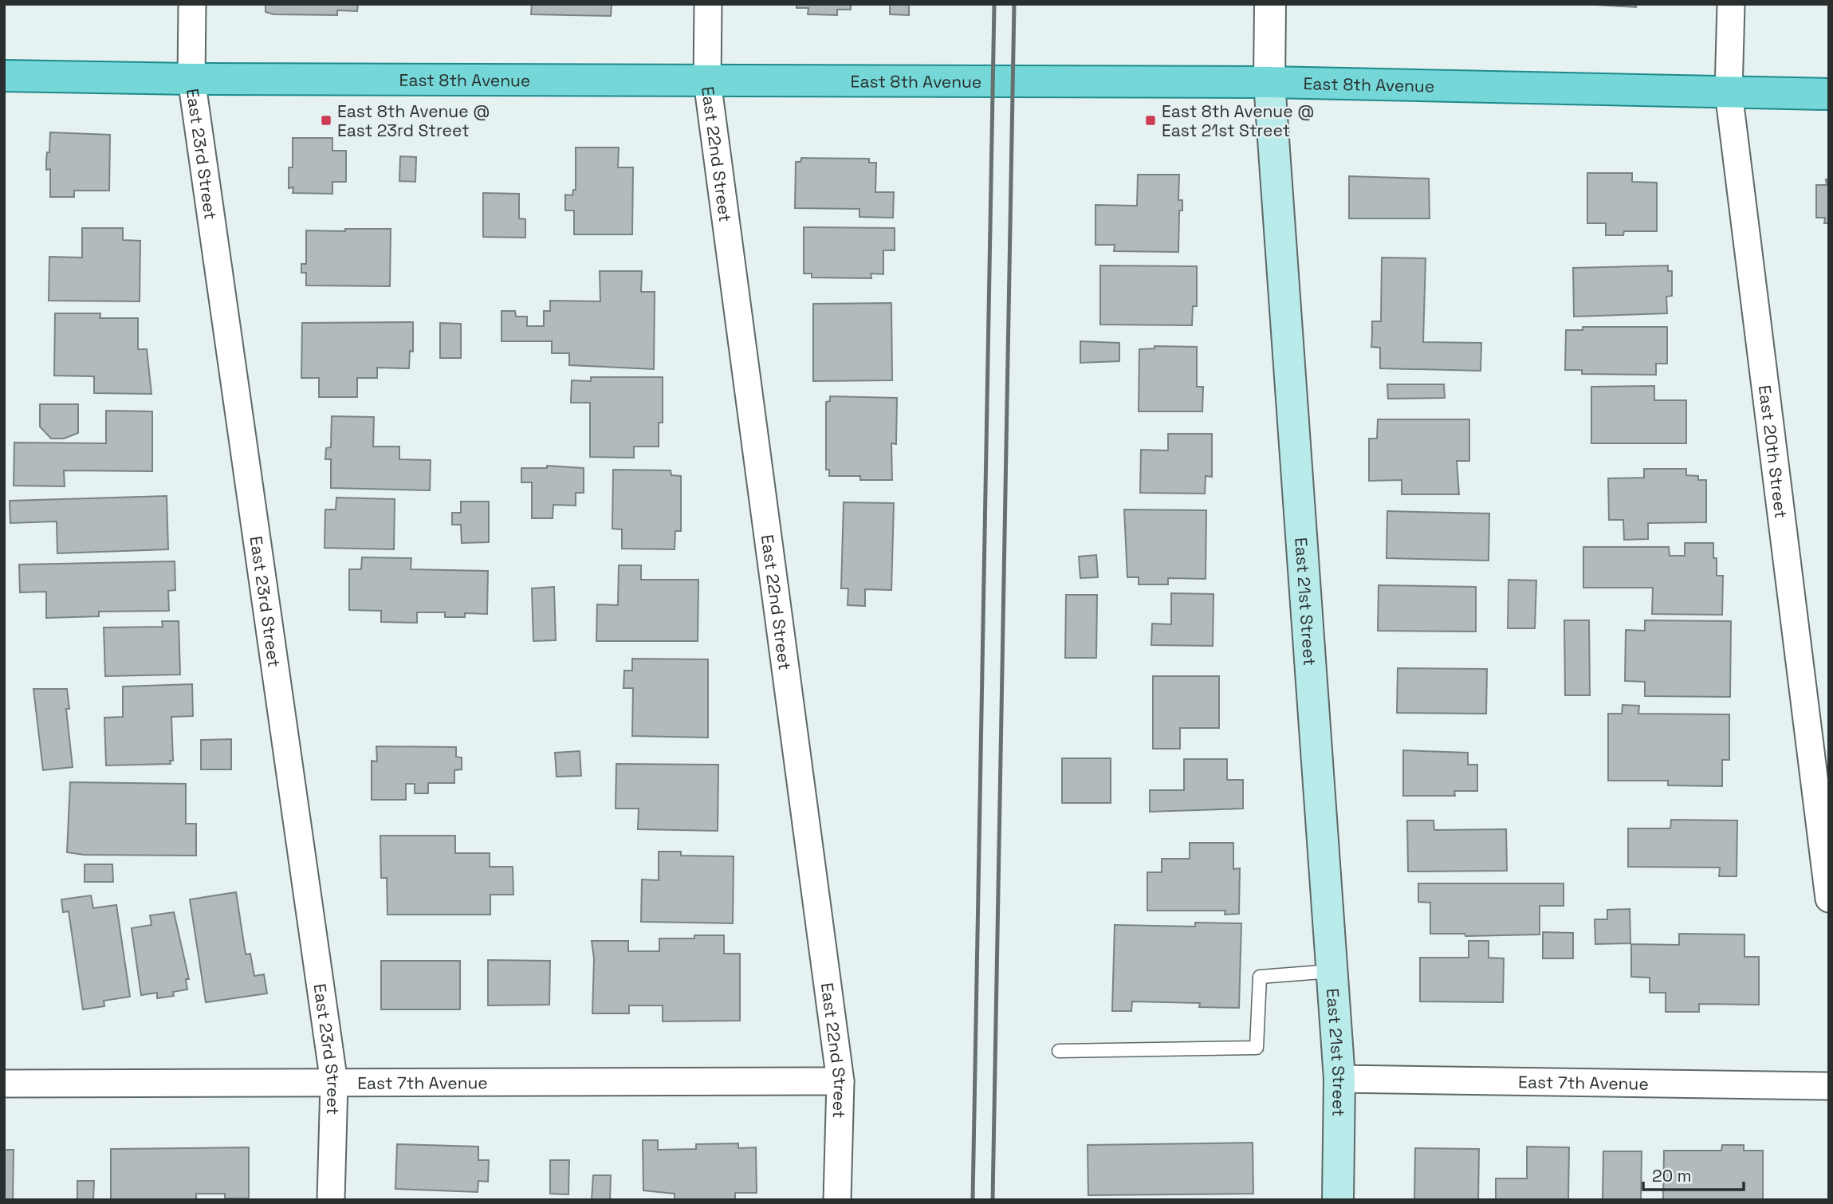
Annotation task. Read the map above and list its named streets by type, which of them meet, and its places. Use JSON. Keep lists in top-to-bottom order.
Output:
{
  "streets": {
    "main road": ["East 8th Avenue", "East 21st Street"],
    "street": [
      "East 23rd Street",
      "East 22nd Street",
      "East 20th Street",
      "East 7th Avenue"
    ]
  },
  "crossings": [
    ["East 8th Avenue", "East 23rd Street"],
    ["East 8th Avenue", "East 22nd Street"],
    ["East 8th Avenue", "East 20th Street"],
    ["East 8th Avenue", "East 21st Street"],
    ["East 23rd Street", "East 7th Avenue"],
    ["East 22nd Street", "East 7th Avenue"],
    ["East 21st Street", "East 7th Avenue"]
  ],
  "places": {
    "transit": ["East 8th Avenue @ East 23rd Street", "East 8th Avenue @ East 21st Street"]
  },
  "scale_bar": "20 m"
}
